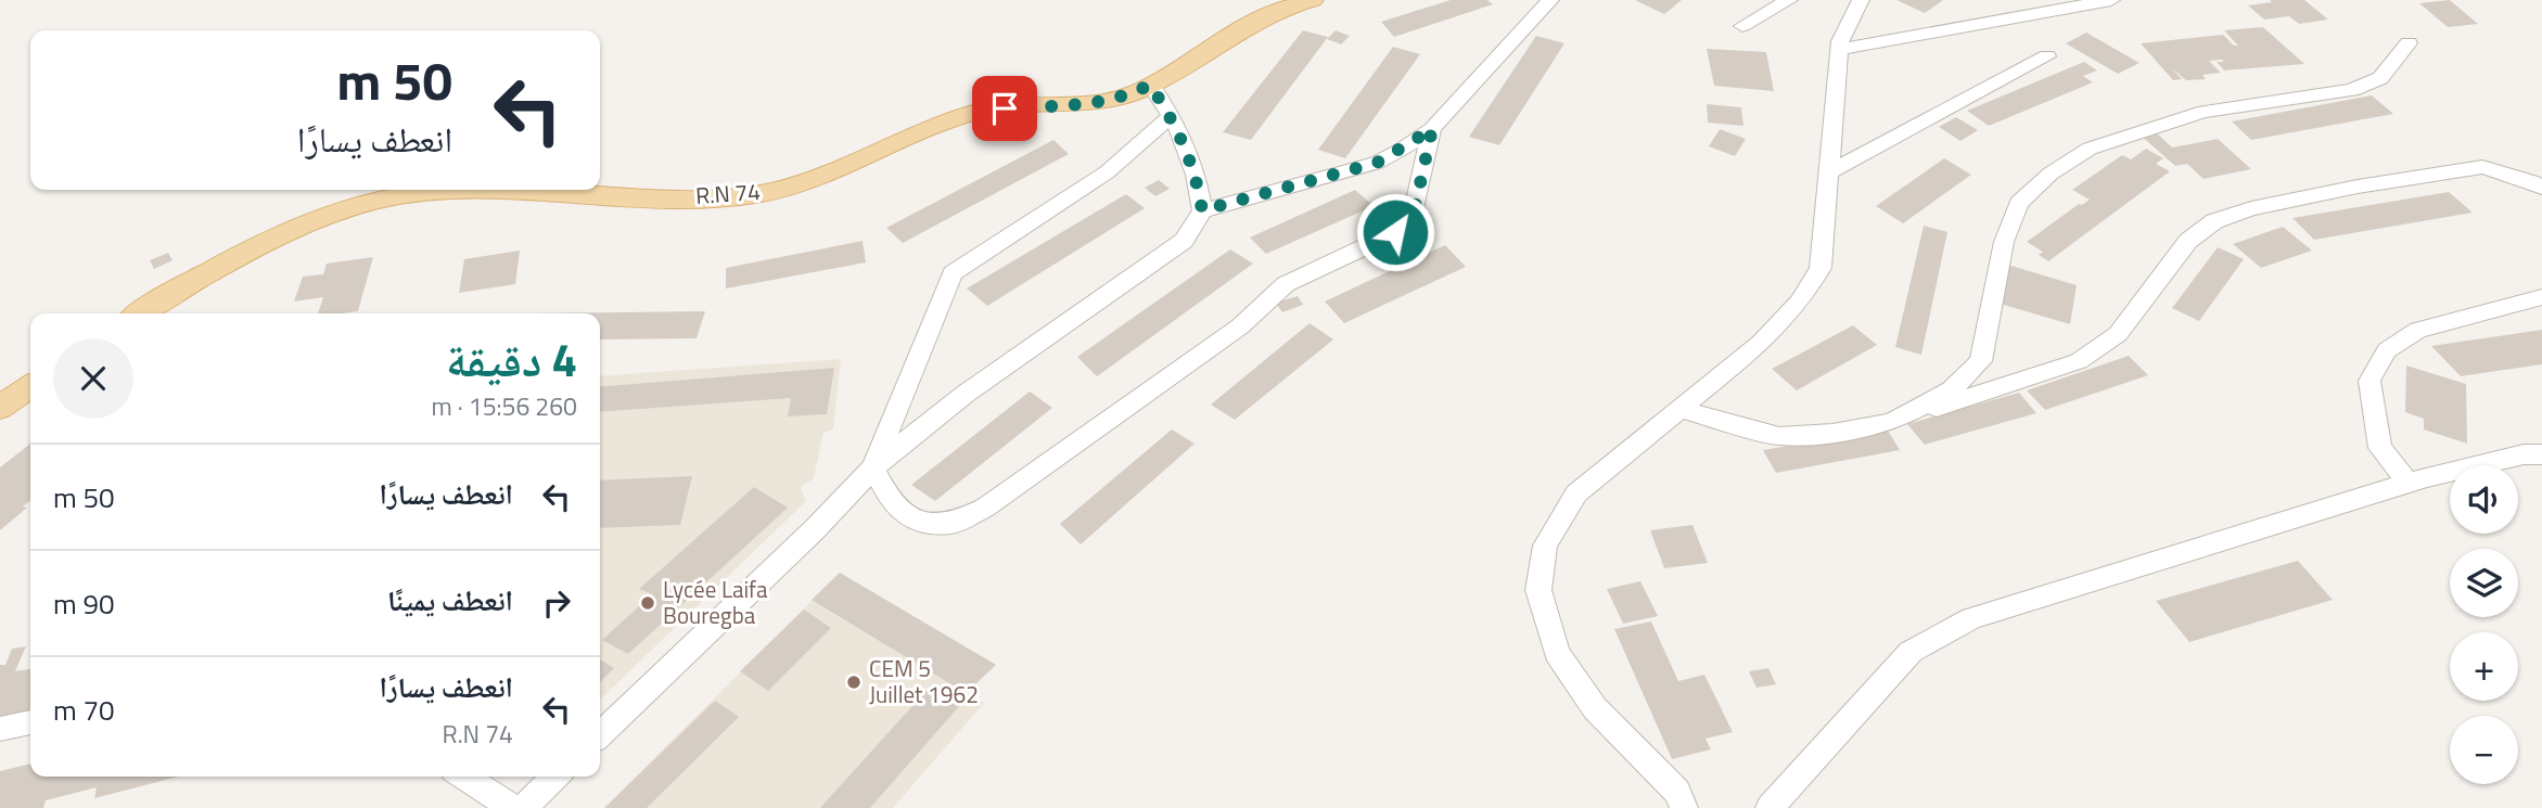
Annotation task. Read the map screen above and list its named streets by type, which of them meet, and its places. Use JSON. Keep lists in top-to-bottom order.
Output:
{
  "streets": {
    "main road": ["R.N 74"]
  },
  "places": ["Lycée Laifa Bouregba", "CEM 5 Juillet 1962"],
  "page": {
    "turn": ["50 m", "انعطف يسارًا"],
    "heading": ["4 دقيقة", "260 m · 15:56"],
    "list": [
      {
        "name": "انعطف يسارًا",
        "value": "50 m"
      },
      {
        "name": "انعطف يمينًا",
        "value": "90 m"
      },
      {
        "name": "انعطف يسارًا",
        "note": "R.N 74",
        "value": "70 m"
      }
    ],
    "map_buttons": ["+", "−"]
  }
}
